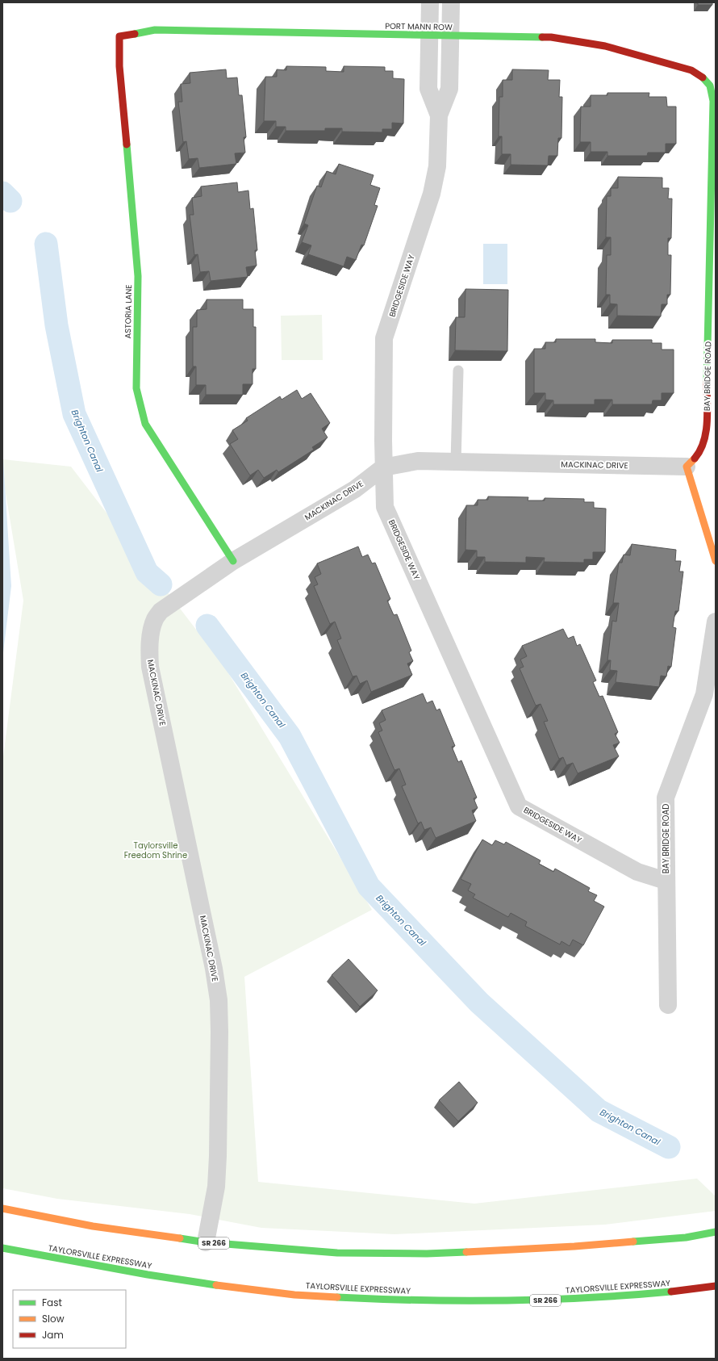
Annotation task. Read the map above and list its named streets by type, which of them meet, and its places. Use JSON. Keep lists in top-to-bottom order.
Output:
{
  "streets": {
    "street": [
      "PORT MANN ROW",
      "BRIDGESIDE WAY",
      "ASTORIA LANE",
      "BAY BRIDGE ROAD",
      "MACKINAC DRIVE",
      "SR 266",
      "TAYLORSVILLE EXPRESSWAY"
    ]
  },
  "crossings": [
    ["PORT MANN ROW", "BRIDGESIDE WAY"],
    ["PORT MANN ROW", "ASTORIA LANE"],
    ["PORT MANN ROW", "BAY BRIDGE ROAD"],
    ["BRIDGESIDE WAY", "BAY BRIDGE ROAD"],
    ["BRIDGESIDE WAY", "MACKINAC DRIVE"],
    ["ASTORIA LANE", "MACKINAC DRIVE"],
    ["BAY BRIDGE ROAD", "MACKINAC DRIVE"],
    ["MACKINAC DRIVE", "SR 266"]
  ],
  "water": ["Brighton Canal"],
  "parks": ["Taylorsville Freedom Shrine"],
  "legend": ["Fast", "Slow", "Jam"]
}
